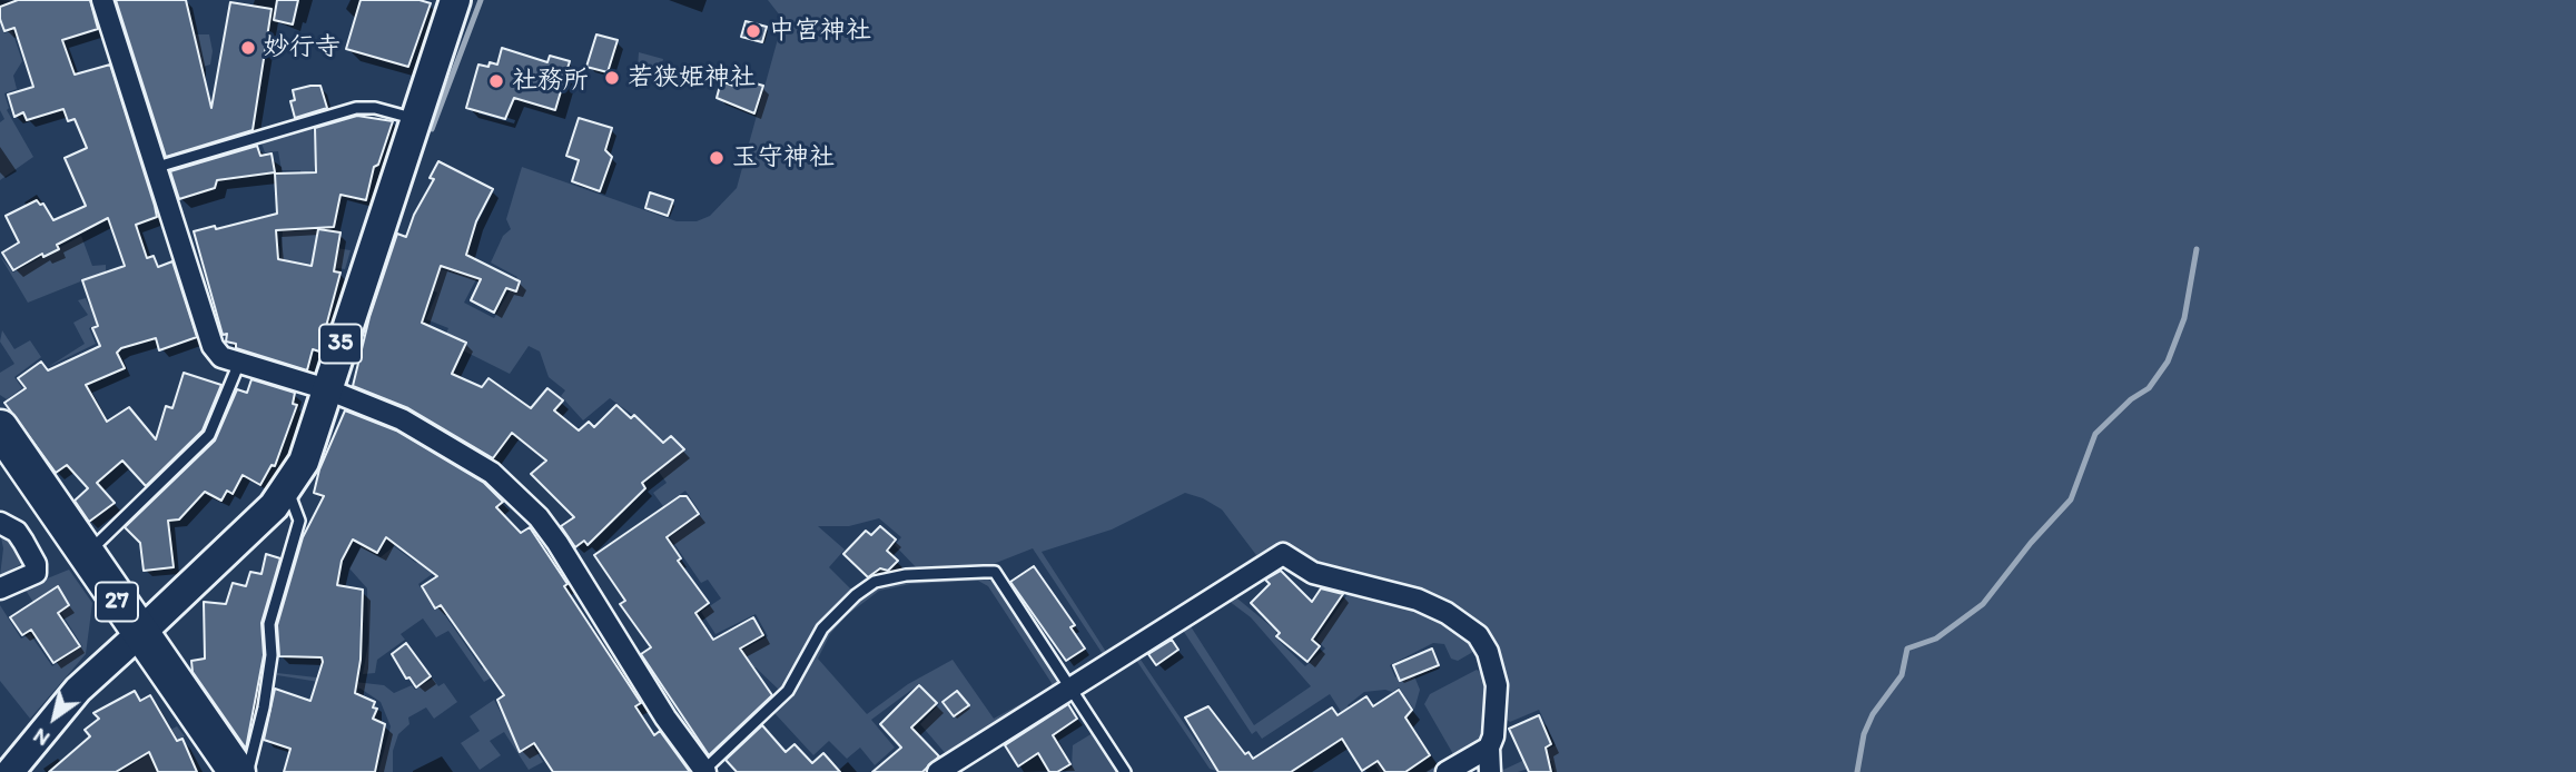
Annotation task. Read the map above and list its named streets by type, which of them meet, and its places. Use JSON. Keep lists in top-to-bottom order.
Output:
{
  "streets": {
    "highway": ["27"],
    "main road": ["35"]
  },
  "crossings": [
    ["35", "27"]
  ],
  "places": [
    "中宮神社",
    "妙行寺",
    "若狭姫神社",
    "社務所",
    "玉守神社"
  ],
  "north": "bottom left"
}
